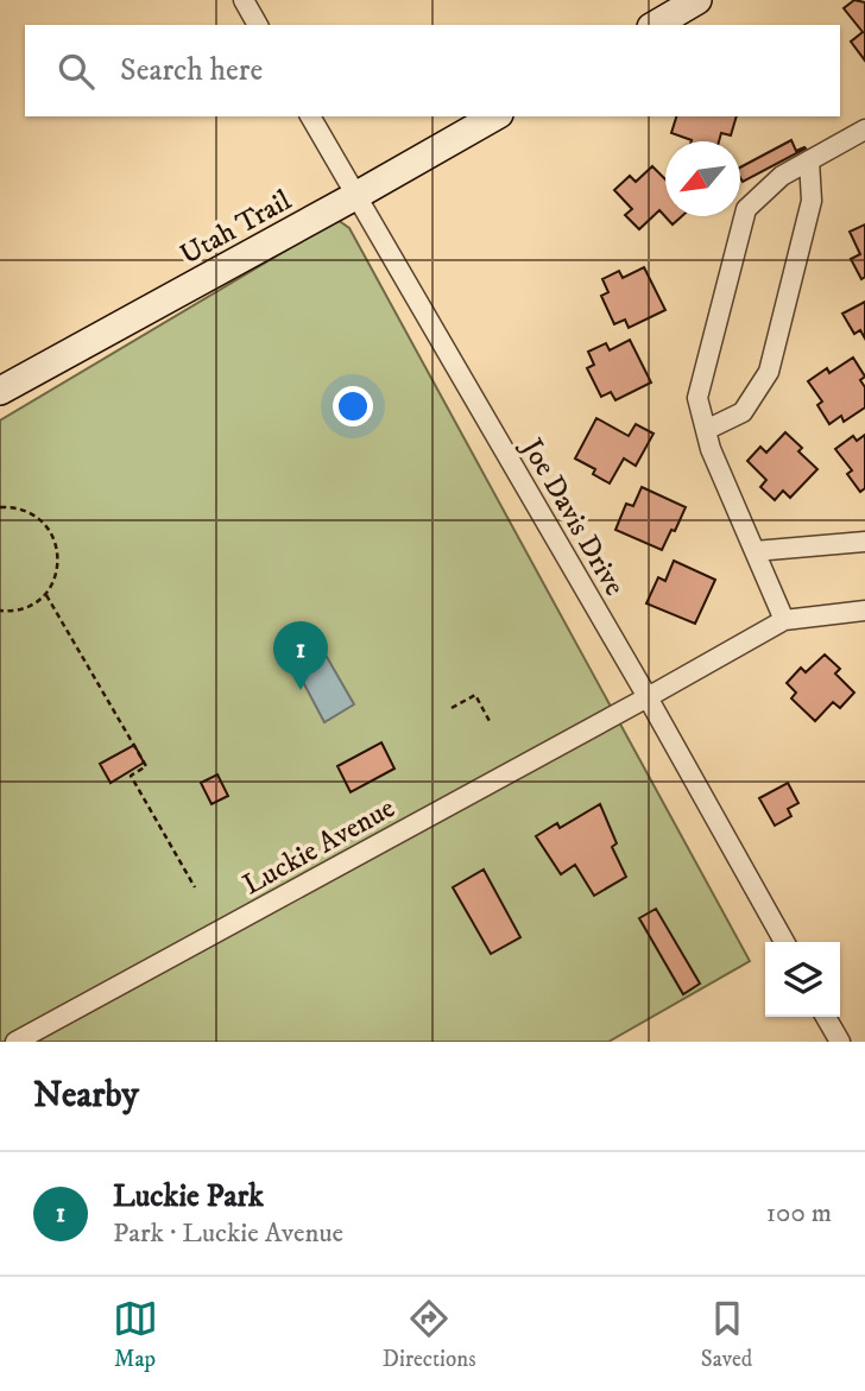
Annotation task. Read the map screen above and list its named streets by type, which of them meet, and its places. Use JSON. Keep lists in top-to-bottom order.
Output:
{
  "streets": {
    "main road": ["Utah Trail"],
    "street": ["Joe Davis Drive", "Luckie Avenue"]
  },
  "crossings": [
    ["Utah Trail", "Joe Davis Drive"],
    ["Joe Davis Drive", "Luckie Avenue"]
  ],
  "north": "bottom left",
  "page": {
    "search": "Search here",
    "pins": "1",
    "heading": "Nearby",
    "list": [
      {
        "mark": "1",
        "name": "Luckie Park",
        "note": "Park · Luckie Avenue",
        "value": "100 m"
      }
    ],
    "nav": ["Map", "Directions", "Saved"]
  }
}
